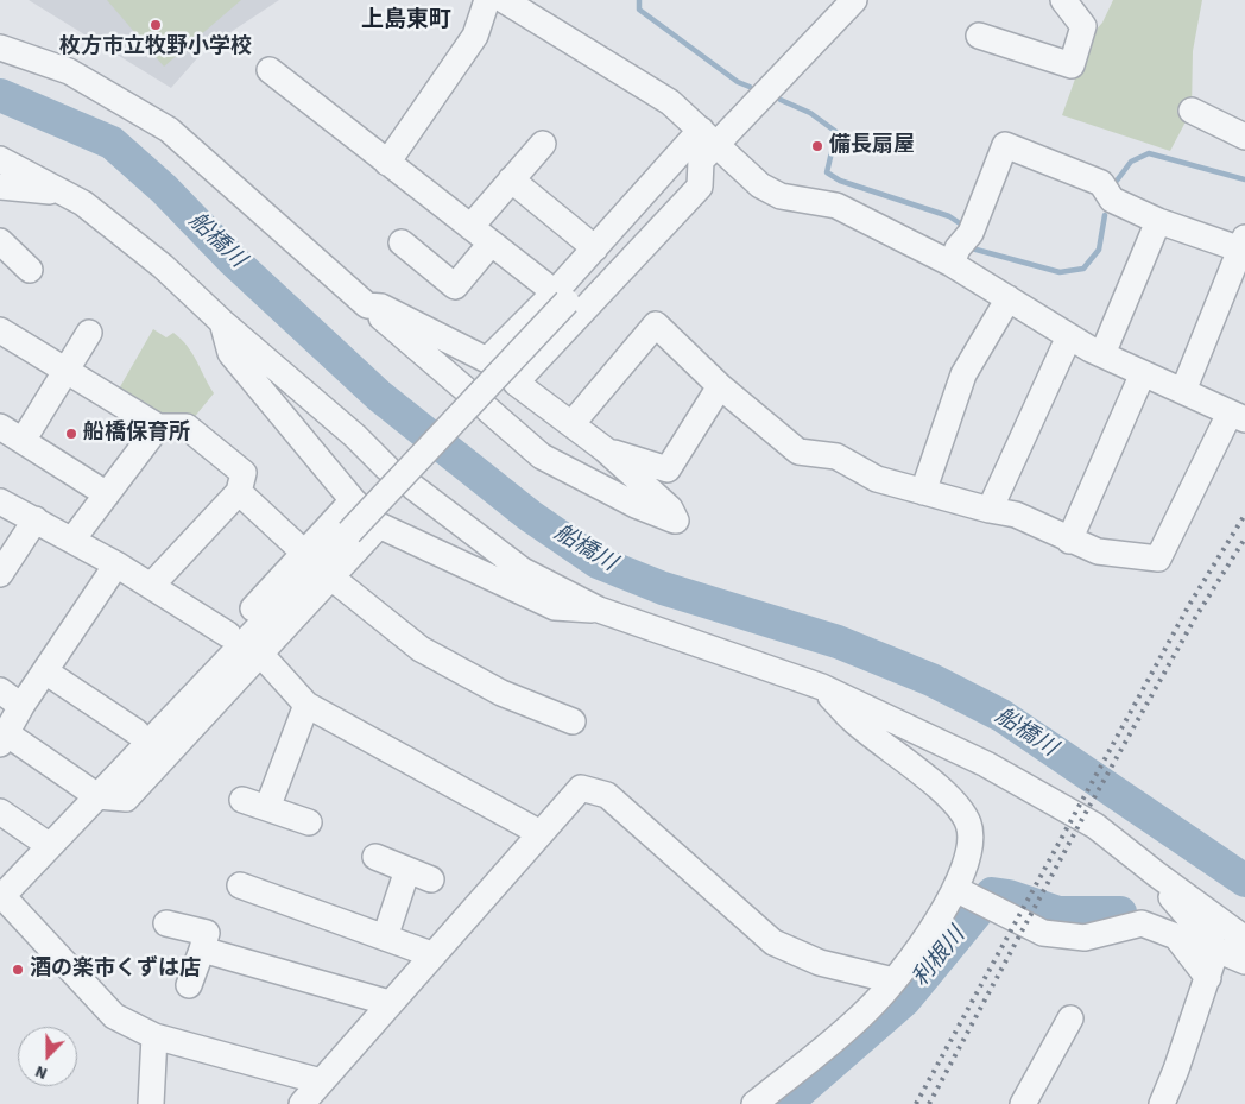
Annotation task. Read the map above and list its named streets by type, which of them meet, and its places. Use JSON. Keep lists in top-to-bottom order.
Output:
{
  "districts": ["上島東町"],
  "water": ["船橋川", "利根川"],
  "places": [
    "枚方市立牧野小学校",
    "備長扇屋",
    "船橋保育所",
    "酒の楽市くずは店"
  ],
  "north": "bottom"
}
